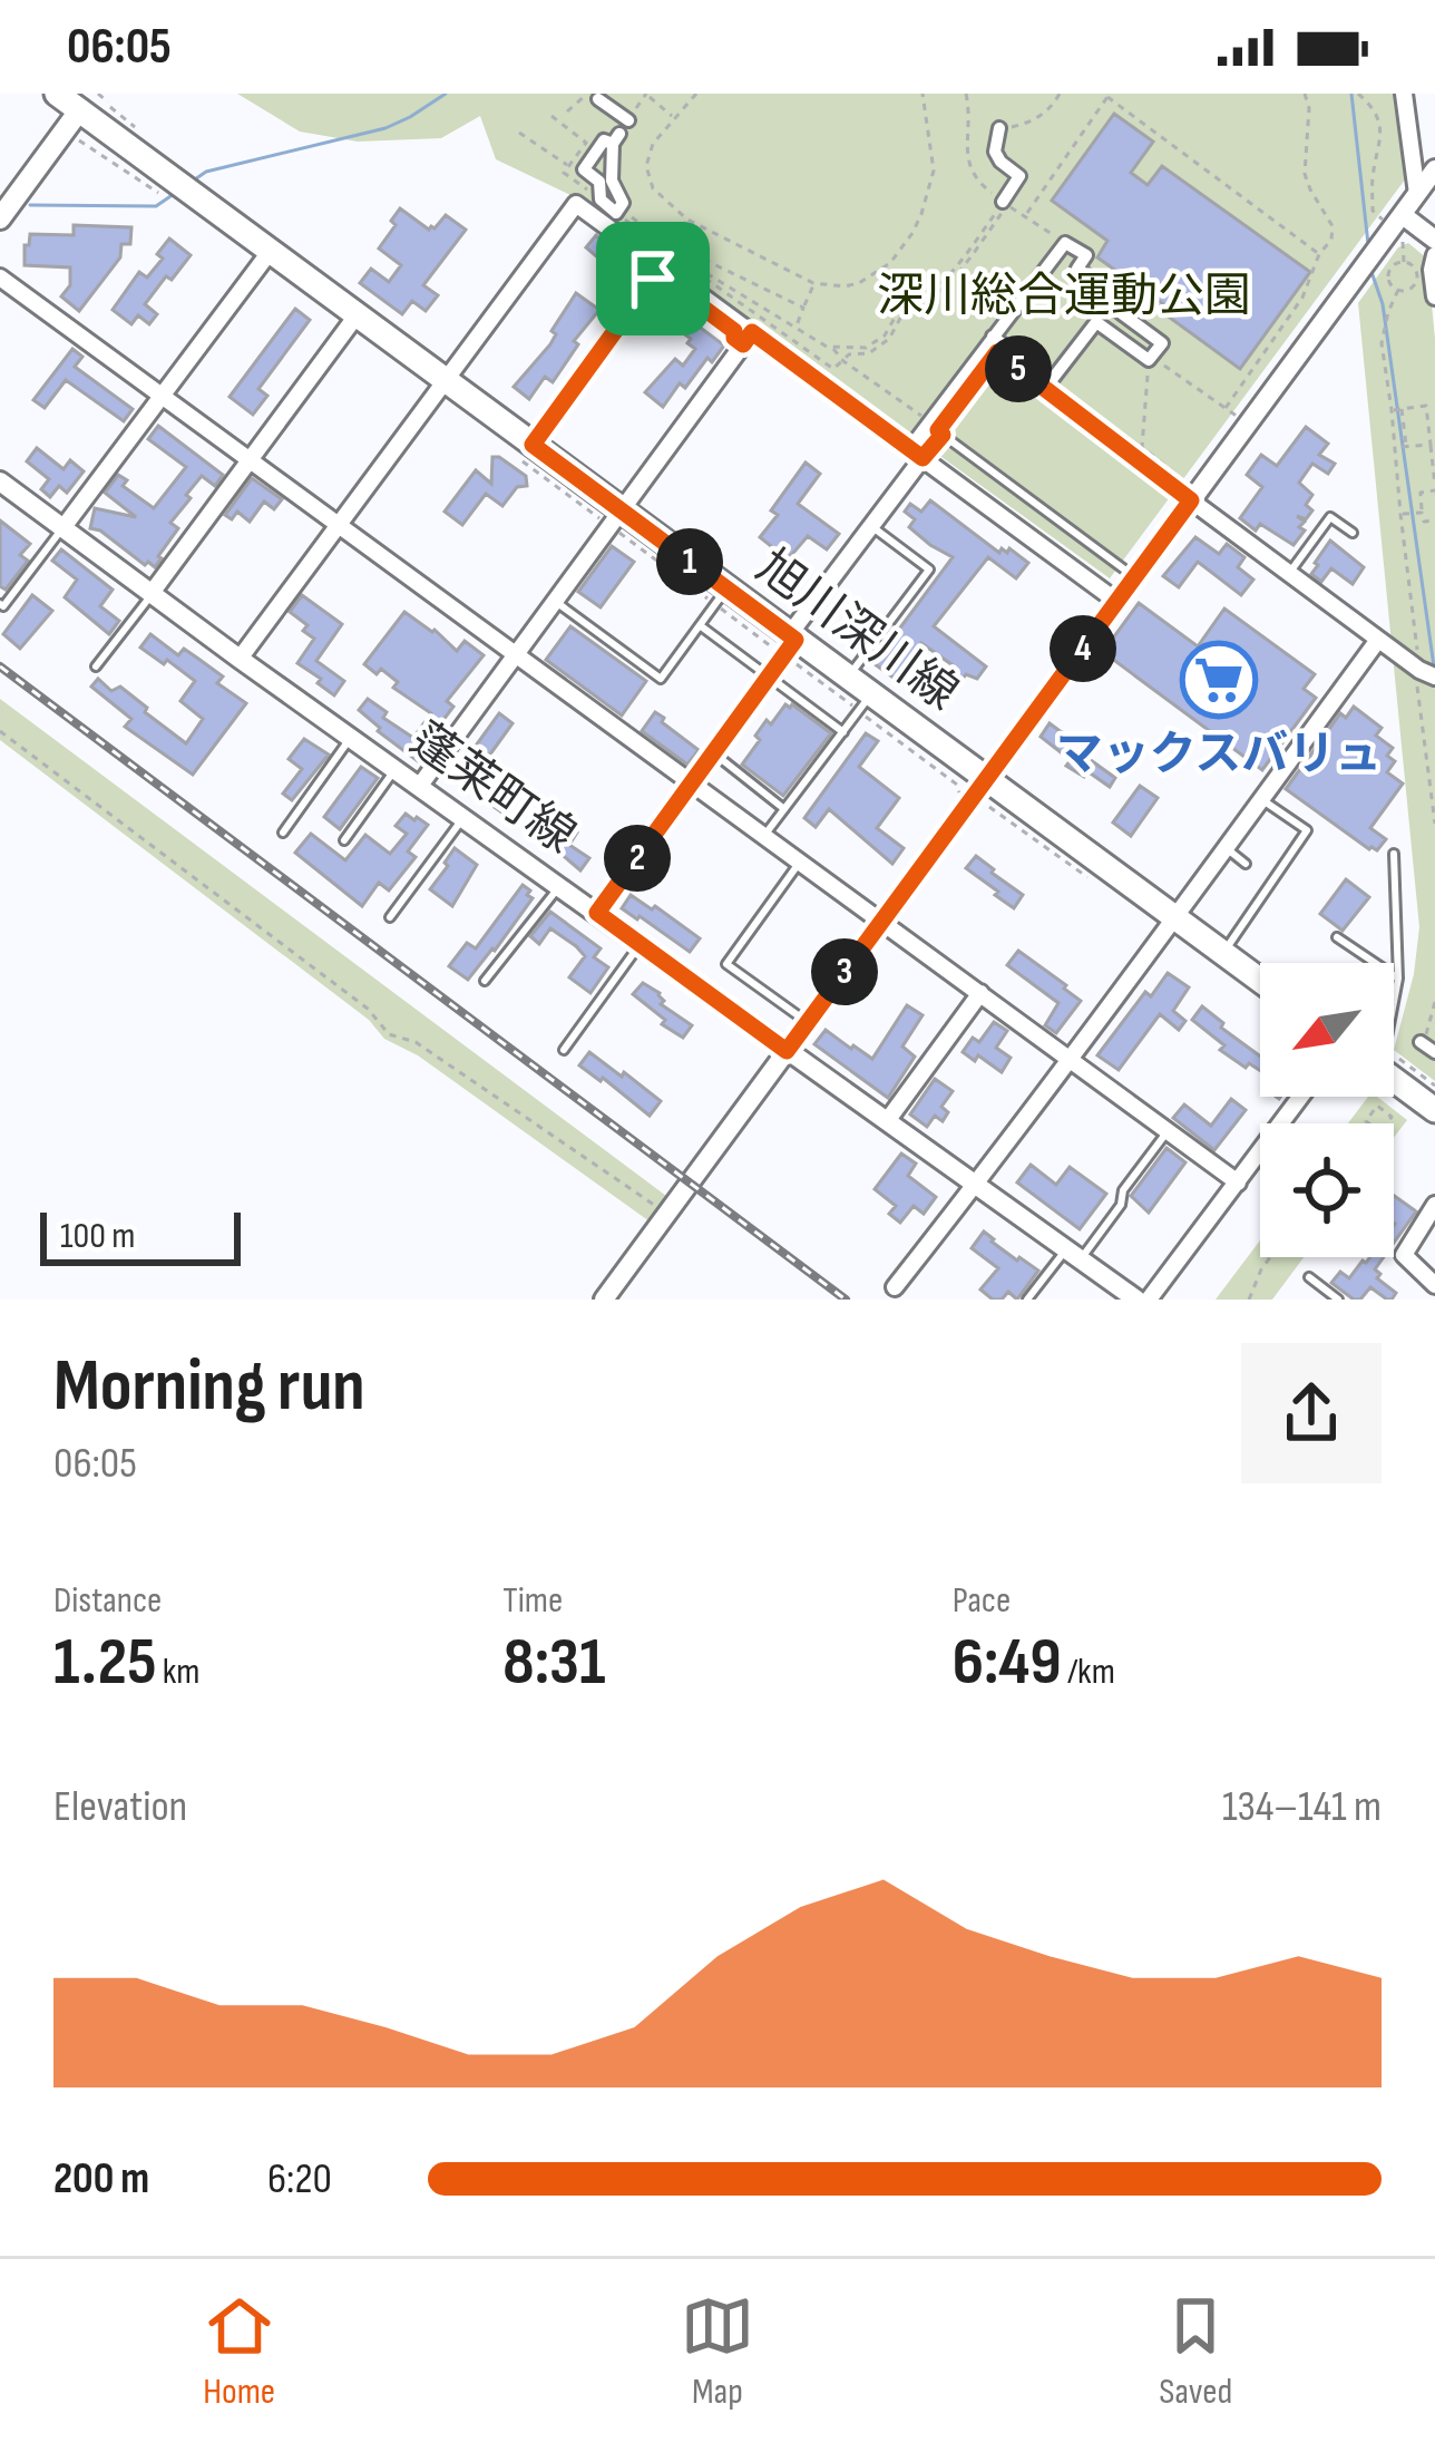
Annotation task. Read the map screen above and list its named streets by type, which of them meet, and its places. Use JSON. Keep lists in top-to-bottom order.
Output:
{
  "streets": {
    "main road": ["旭川深川線"],
    "street": ["蓬莱町線"]
  },
  "parks": ["深川総合運動公園"],
  "places": {
    "supermarket": ["マックスバリュ"]
  },
  "scale_bar": "100 m",
  "north": "bottom left",
  "page": {
    "status": "06:05",
    "pins": [
      "5",
      "1",
      "4",
      "2",
      "3"
    ],
    "scale": "100 m",
    "heading": ["Morning run", "06:05"],
    "stats": [
      ["Distance", "1.25 km"],
      ["Time", "8:31"],
      ["Pace", "6:49 /km"]
    ],
    "chart": ["Elevation", "134–141 m"],
    "list": [
      {
        "name": "200 m",
        "note": "6:20"
      }
    ],
    "tabs": ["Home", "Map", "Saved"]
  }
}
